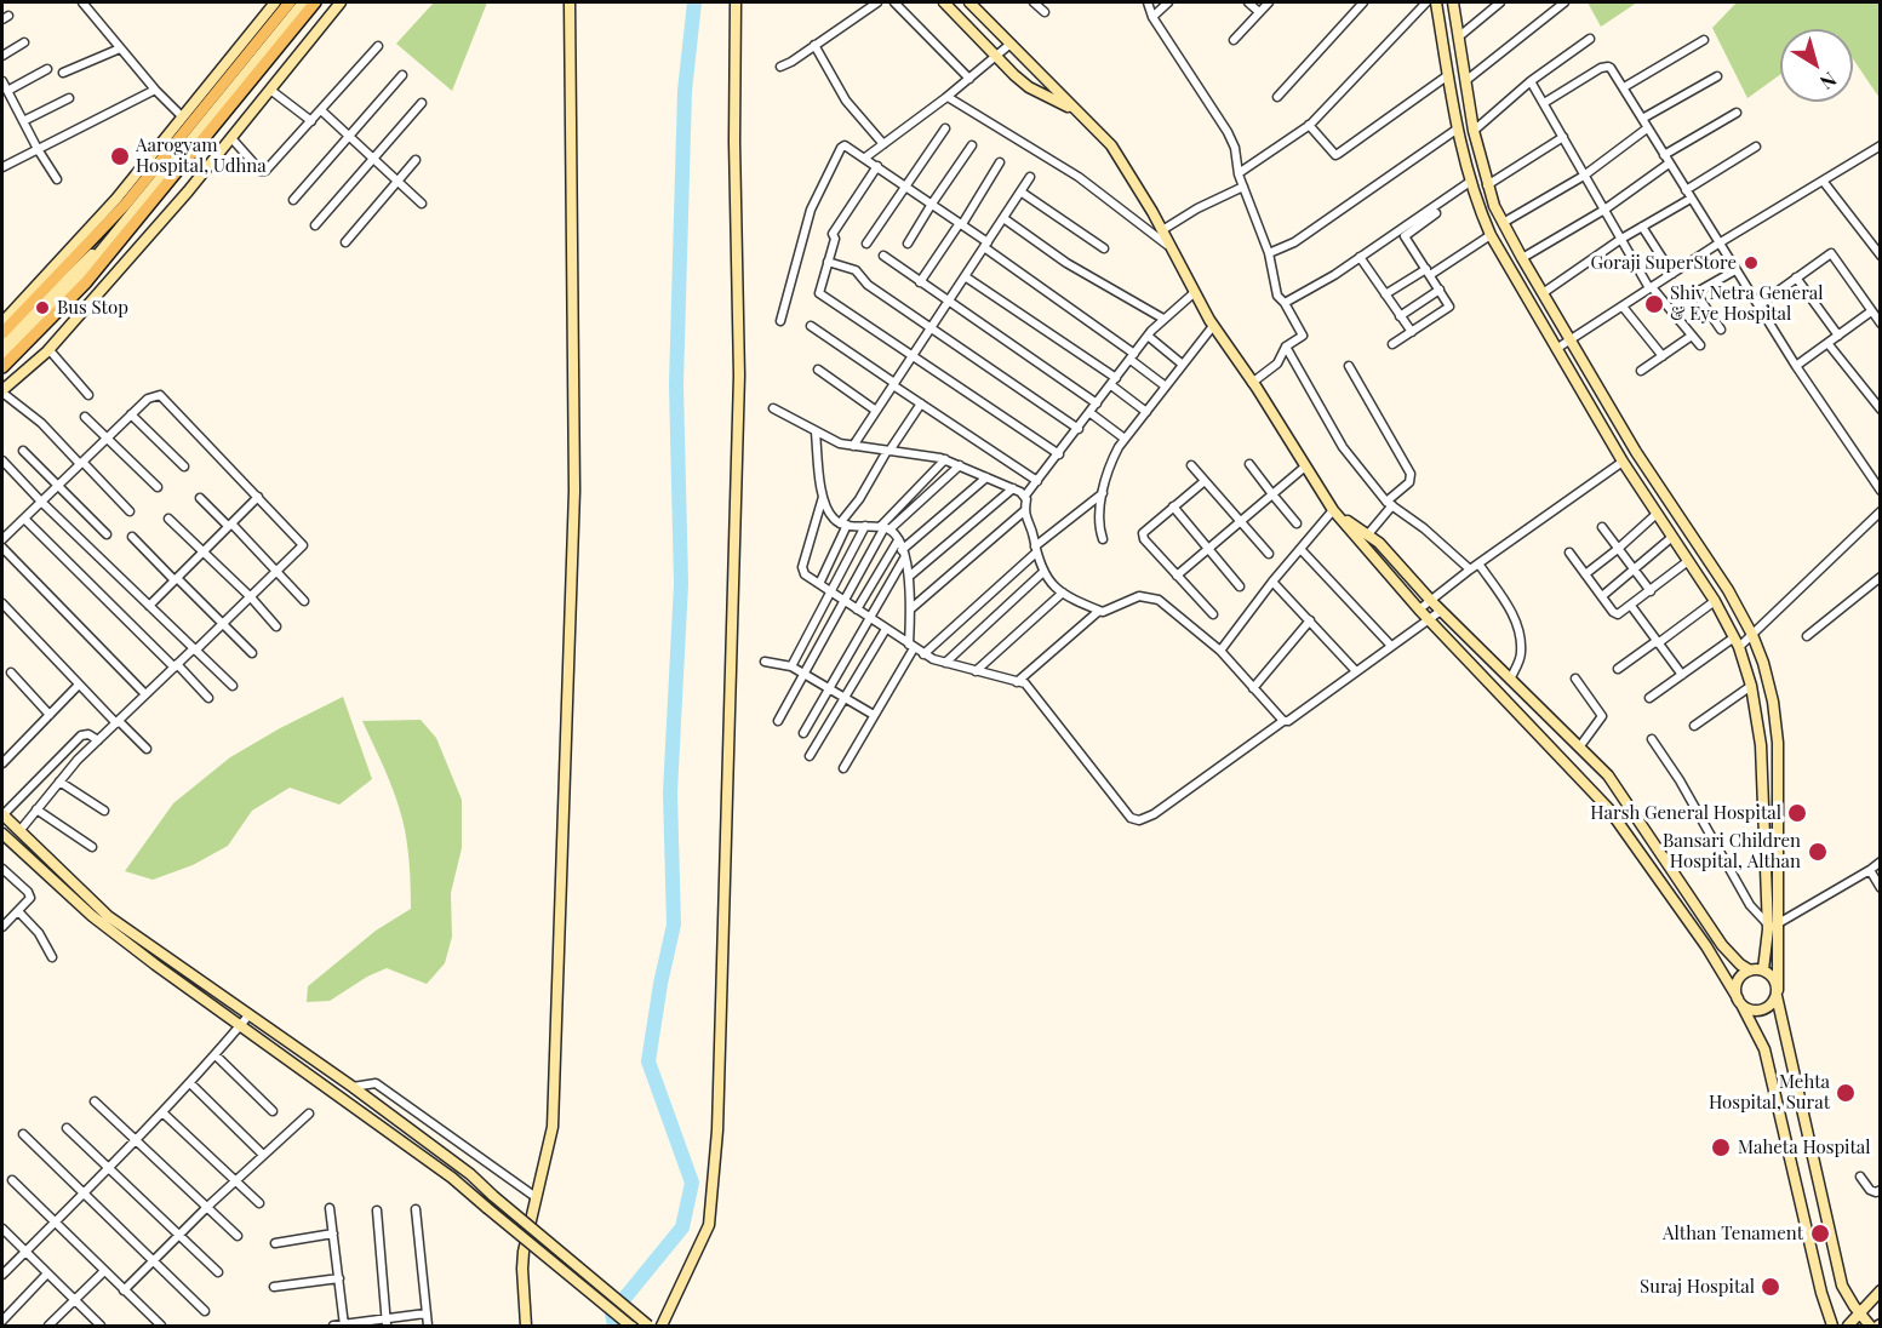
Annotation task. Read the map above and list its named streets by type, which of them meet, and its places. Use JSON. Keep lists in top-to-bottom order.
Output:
{
  "places": [
    "Aarogyam Hospital, Udhna",
    "Goraji SuperStore",
    "Shiv Netra General & Eye Hospital",
    "Bus Stop",
    "Harsh General Hospital",
    "Bansari Children Hospital, Althan",
    "Mehta Hospital, Surat",
    "Maheta Hospital",
    "Althan Tenament",
    "Suraj Hospital"
  ],
  "north": "bottom right"
}
